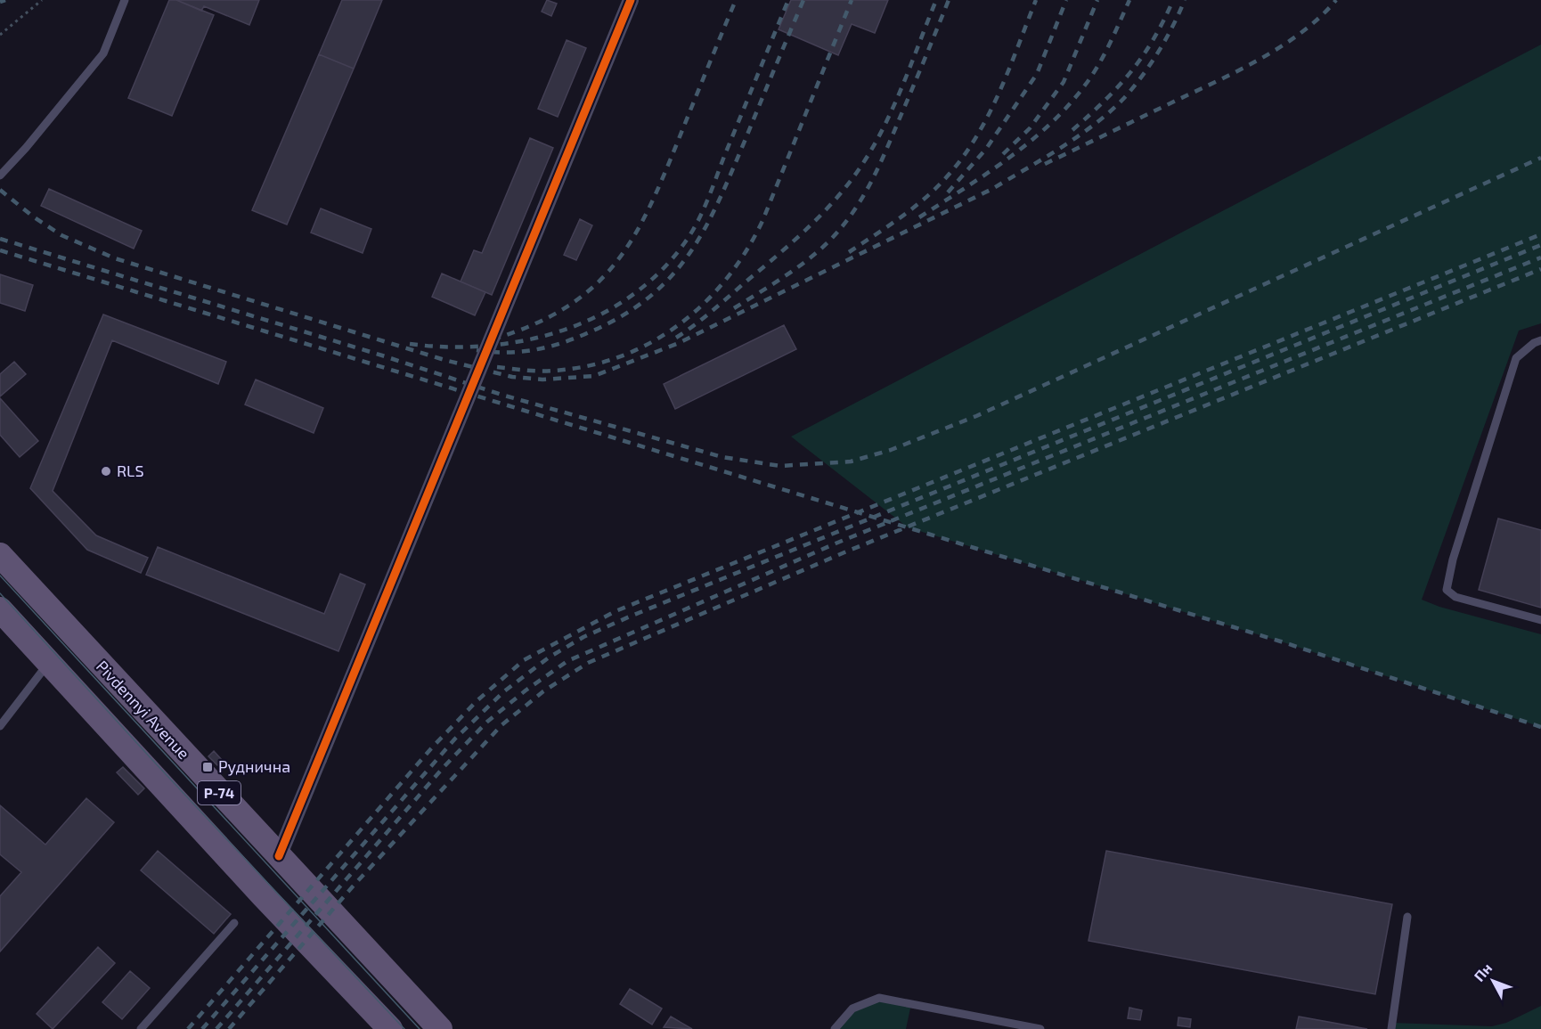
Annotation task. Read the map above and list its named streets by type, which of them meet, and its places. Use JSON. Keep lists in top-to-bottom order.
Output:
{
  "streets": {
    "main road": ["Pivdennyi Avenue", "Р-74"]
  },
  "places": {
    "other": ["RLS"],
    "transit": ["Руднична"]
  },
  "north": "top left"
}
